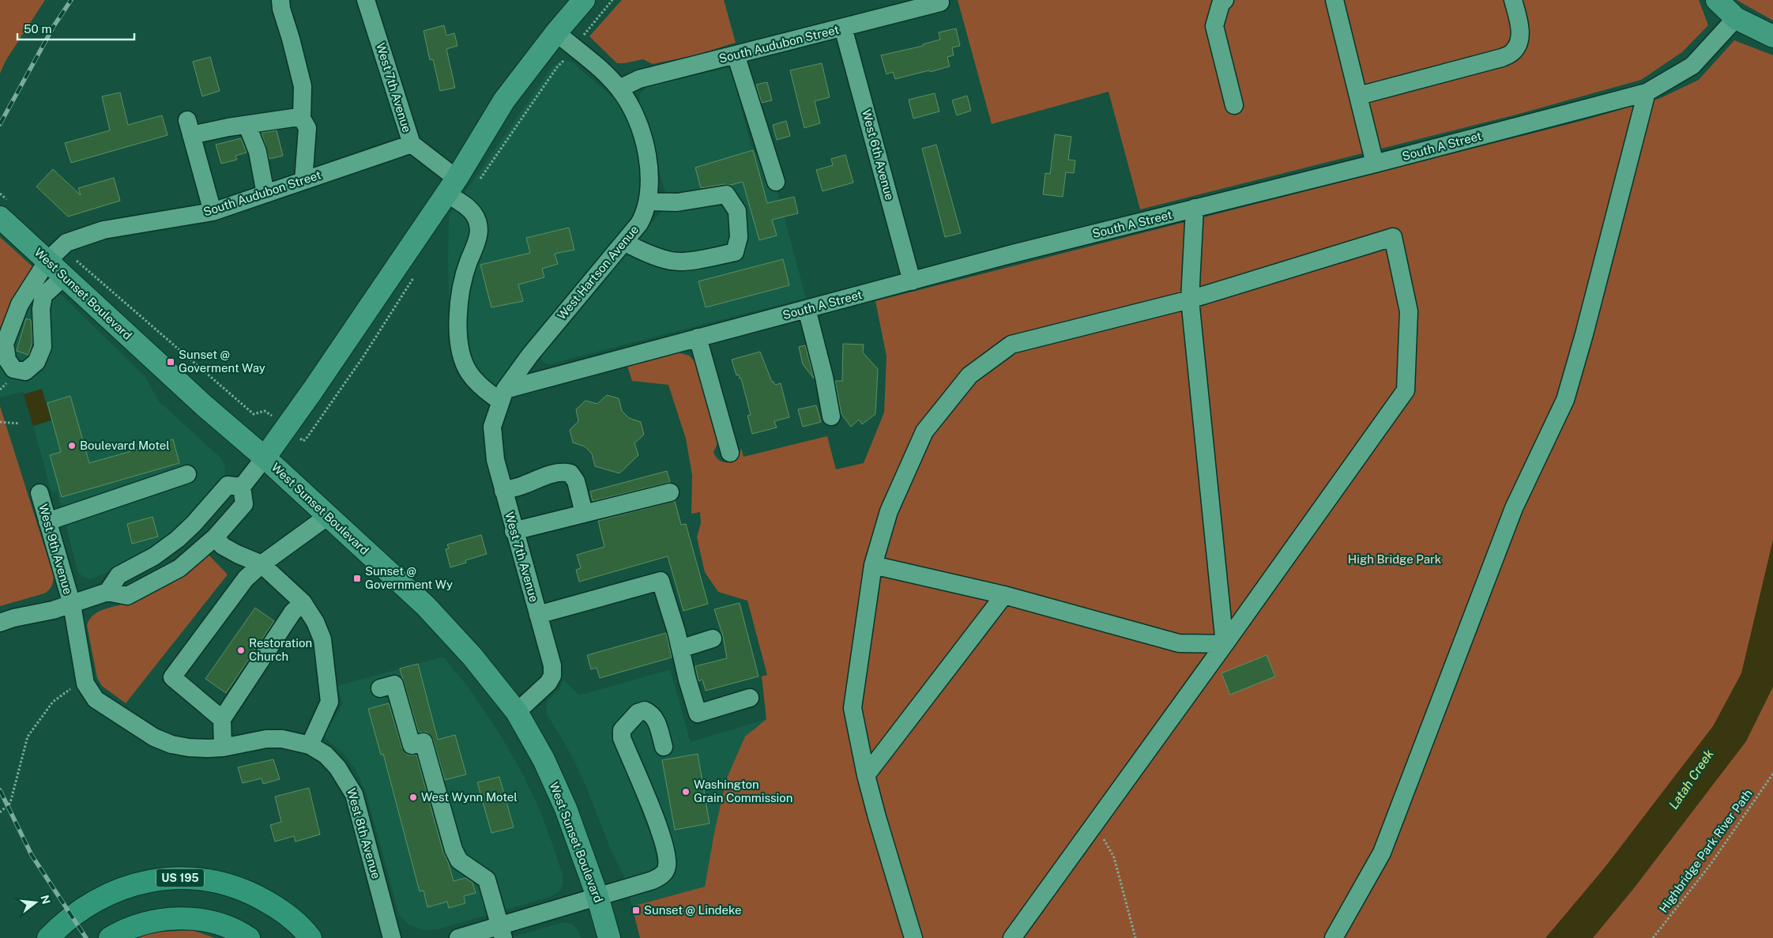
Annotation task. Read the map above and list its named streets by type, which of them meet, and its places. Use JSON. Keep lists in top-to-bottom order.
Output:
{
  "streets": {
    "highway": ["US 195"],
    "main road": ["West Sunset Boulevard"],
    "street": [
      "South Audubon Street",
      "West 7th Avenue",
      "South A Street",
      "West 6th Avenue",
      "West Hartson Avenue",
      "West 9th Avenue",
      "West 8th Avenue"
    ],
    "path": ["Highbridge Park River Path"]
  },
  "crossings": [
    ["South Audubon Street", "West 7th Avenue"],
    ["South Audubon Street", "West 6th Avenue"],
    ["South Audubon Street", "West Hartson Avenue"],
    ["South Audubon Street", "West Sunset Boulevard"],
    ["West 7th Avenue", "South A Street"],
    ["West 7th Avenue", "West Hartson Avenue"],
    ["West 7th Avenue", "West Sunset Boulevard"],
    ["South A Street", "West 6th Avenue"],
    ["South A Street", "West Hartson Avenue"],
    ["West 9th Avenue", "West 8th Avenue"]
  ],
  "water": ["Latah Creek"],
  "parks": ["High Bridge Park"],
  "places": {
    "transit": ["Sunset @ Goverment Way", "Sunset @ Government Wy", "Sunset @ Lindeke"],
    "other": [
      "Boulevard Motel",
      "Restoration Church",
      "Washington Grain Commission",
      "West Wynn Motel"
    ]
  },
  "scale_bar": "50 m",
  "north": "right"
}
